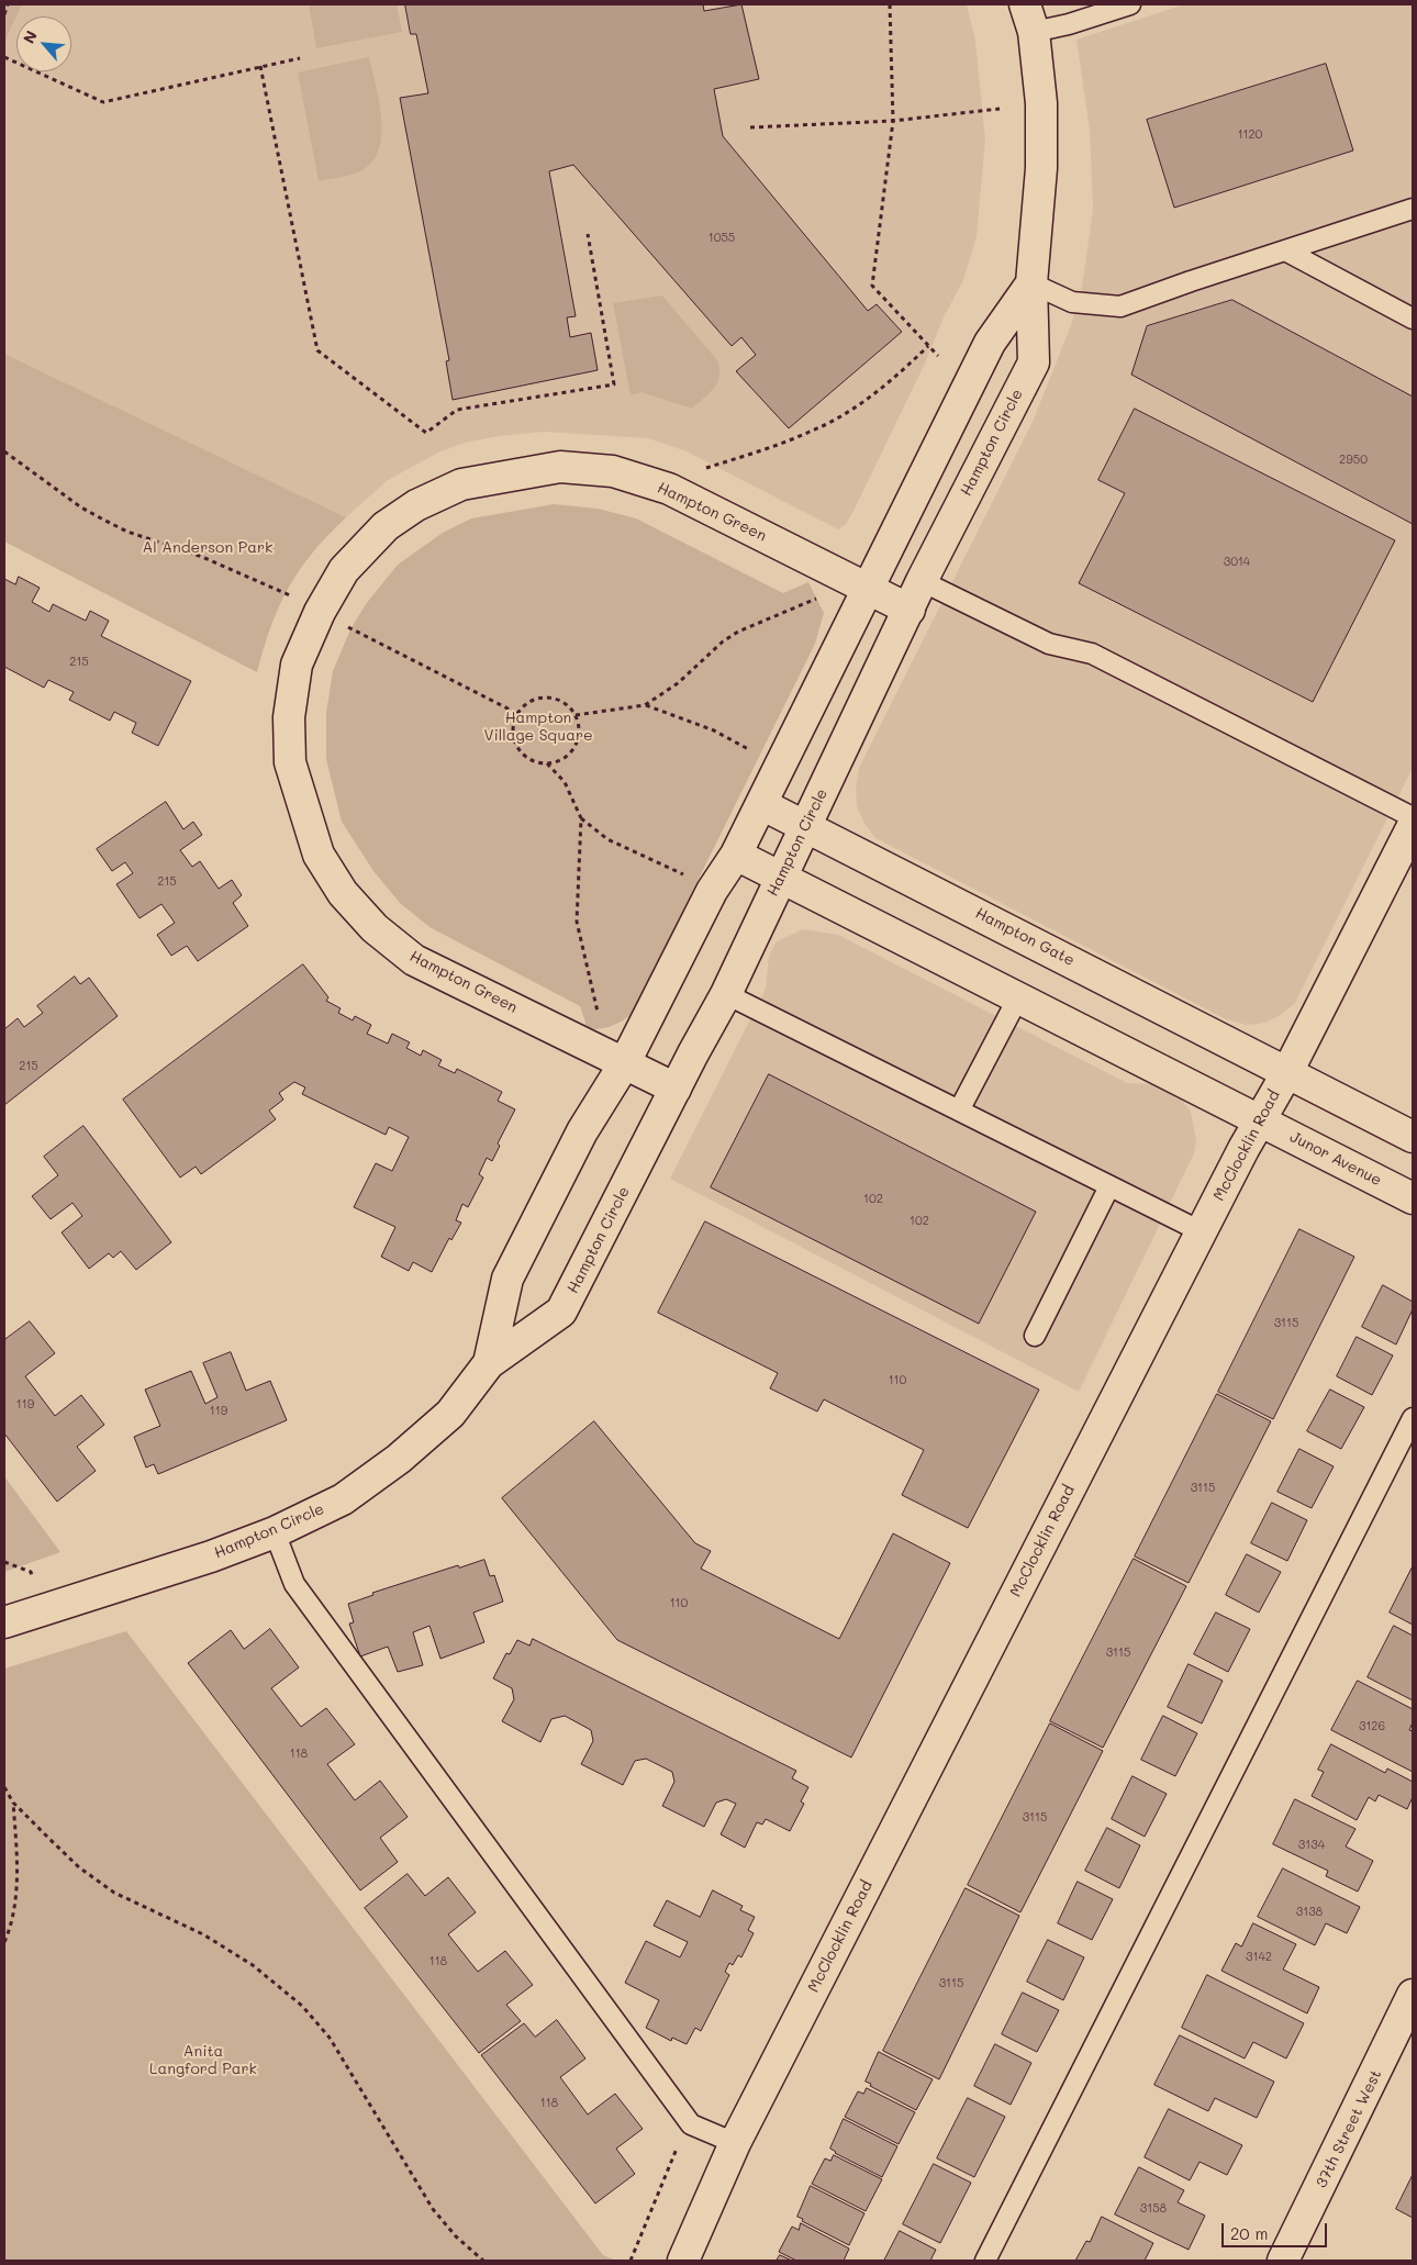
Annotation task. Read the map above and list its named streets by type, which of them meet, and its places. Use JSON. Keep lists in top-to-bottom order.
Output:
{
  "streets": {
    "street": [
      "Hampton Circle",
      "Hampton Green",
      "Hampton Gate",
      "McClocklin Road",
      "Junor Avenue",
      "37th Street West"
    ]
  },
  "crossings": [
    ["Hampton Circle", "Hampton Green"],
    ["Hampton Circle", "Hampton Gate"],
    ["Hampton Gate", "McClocklin Road"],
    ["McClocklin Road", "Junor Avenue"]
  ],
  "parks": ["Al Anderson Park", "Hampton Village Square", "Anita Langford Park"],
  "house_numbers": [
    "1120",
    "1055",
    "2950",
    "3014",
    "215",
    "215",
    "215",
    "102",
    "102",
    "3115",
    "110",
    "119",
    "119",
    "3115",
    "110",
    "3115",
    "3126",
    "118",
    "3115",
    "3134",
    "3138",
    "3142",
    "118",
    "3115",
    "118",
    "3158"
  ],
  "scale_bar": "20 m",
  "north": "top left"
}
